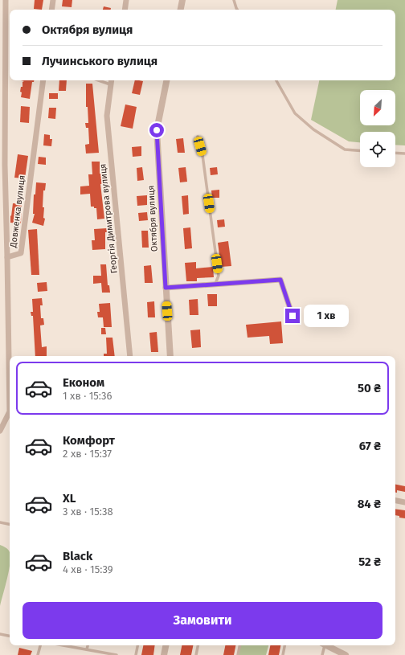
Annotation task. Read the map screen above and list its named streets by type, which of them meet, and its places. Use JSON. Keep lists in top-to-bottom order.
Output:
{
  "streets": {
    "street": ["Довженка вулиця", "Георгія Димитрова вулиця", "Октября вулиця"]
  },
  "north": "bottom left",
  "page": {
    "banner": ["Октября вулиця", "Лучинського вулиця"],
    "bubble": "1 хв",
    "list": [
      {
        "name": "Економ",
        "note": "1 хв · 15:36",
        "value": "50 ₴"
      },
      {
        "name": "Комфорт",
        "note": "2 хв · 15:37",
        "value": "67 ₴"
      },
      {
        "name": "XL",
        "note": "3 хв · 15:38",
        "value": "84 ₴"
      },
      {
        "name": "Black",
        "note": "4 хв · 15:39",
        "value": "52 ₴"
      }
    ],
    "buttons": "Замовити"
  }
}
